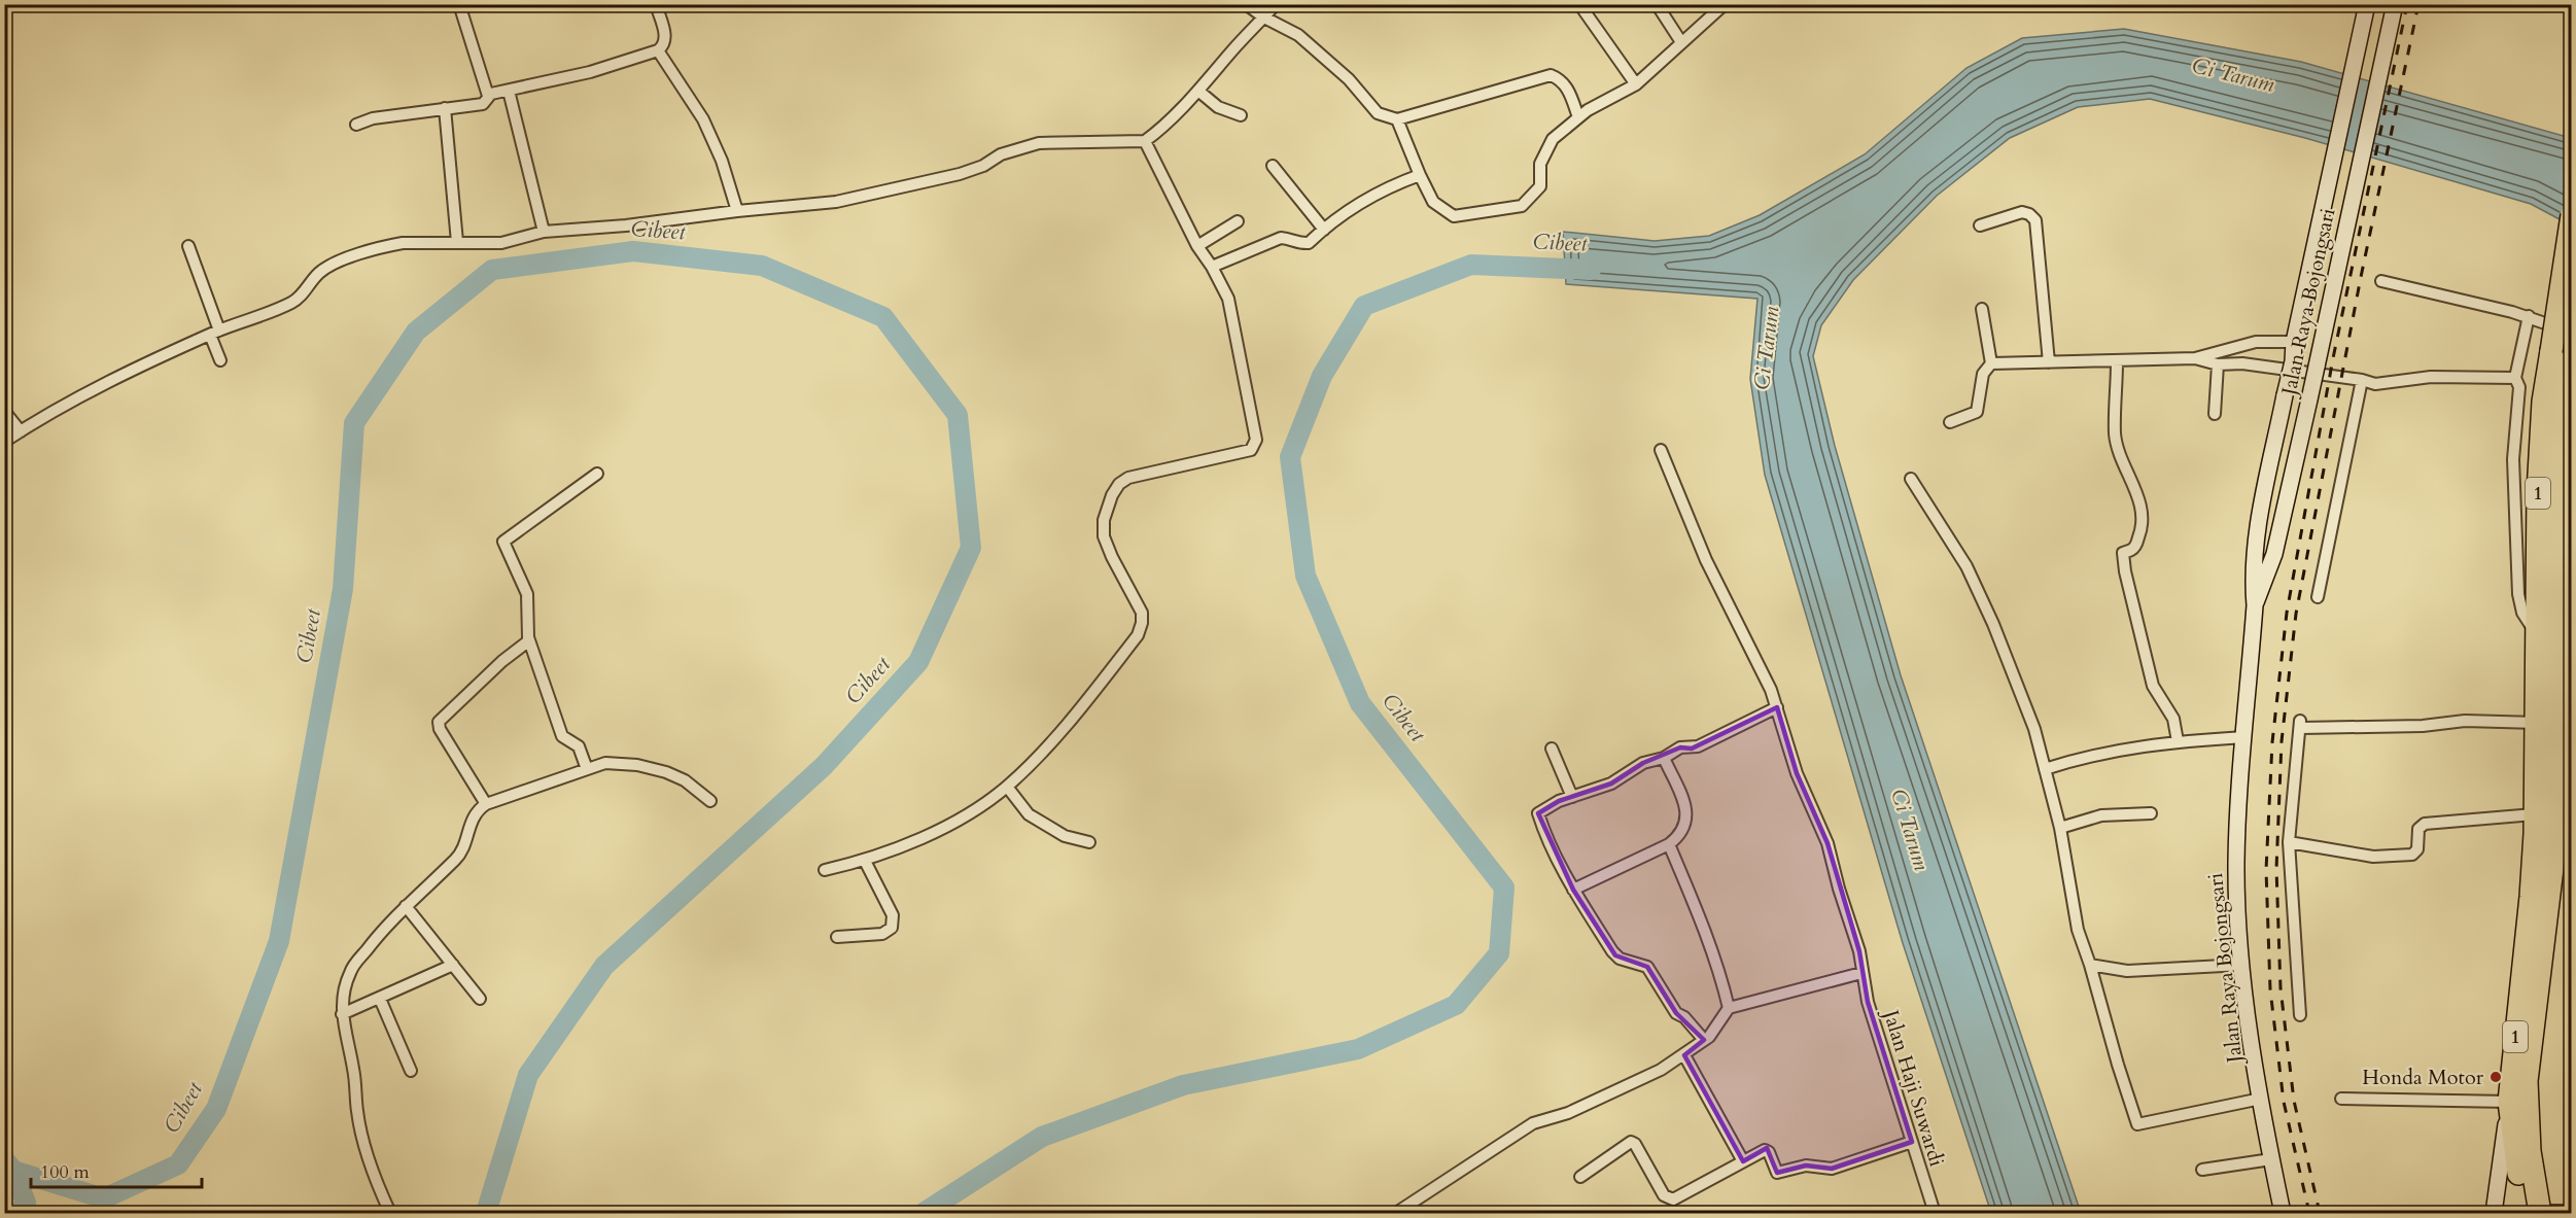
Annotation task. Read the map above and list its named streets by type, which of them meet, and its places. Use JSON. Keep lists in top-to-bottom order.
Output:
{
  "streets": {
    "highway": ["1"],
    "street": ["Jalan Raya Bojongsari", "Jalan Haji Suwardi"]
  },
  "water": ["Ci Tarum", "Cibeet"],
  "places": ["Honda Motor"],
  "scale_bar": "100 m"
}
